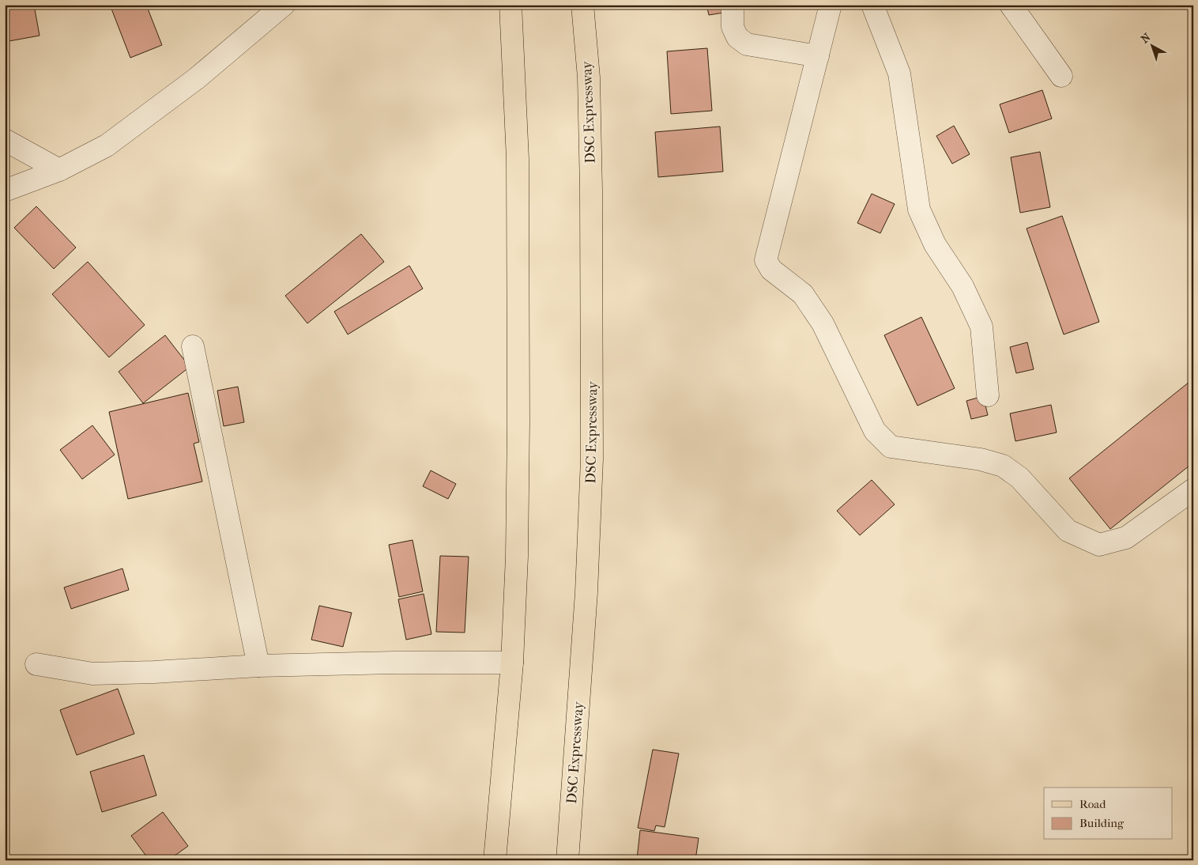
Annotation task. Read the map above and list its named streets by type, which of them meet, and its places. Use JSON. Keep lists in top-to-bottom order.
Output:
{
  "streets": {
    "main road": ["DSC Expressway"]
  },
  "legend": ["Road", "Building"],
  "north": "top left"
}
